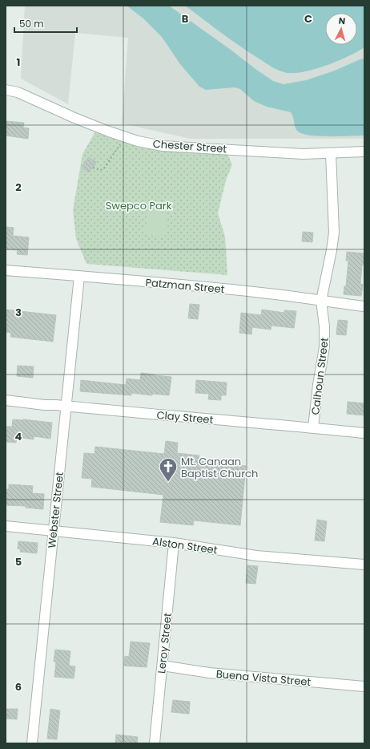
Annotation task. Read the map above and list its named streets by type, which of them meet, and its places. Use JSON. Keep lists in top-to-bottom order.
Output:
{
  "streets": {
    "street": [
      "Chester Street",
      "Patzman Street",
      "Calhoun Street",
      "Clay Street",
      "Webster Street",
      "Alston Street",
      "Leroy Street",
      "Buena Vista Street"
    ]
  },
  "crossings": [
    ["Chester Street", "Calhoun Street"],
    ["Patzman Street", "Calhoun Street"],
    ["Patzman Street", "Webster Street"],
    ["Calhoun Street", "Clay Street"],
    ["Clay Street", "Webster Street"],
    ["Webster Street", "Alston Street"],
    ["Alston Street", "Leroy Street"],
    ["Leroy Street", "Buena Vista Street"]
  ],
  "parks": ["Swepco Park"],
  "places": {
    "church": ["Mt. Canaan Baptist Church"]
  },
  "scale_bar": "50 m",
  "north": "top",
  "grid": {
    "columns": ["B", "C"],
    "rows": [
      "1",
      "2",
      "3",
      "4",
      "5",
      "6"
    ]
  }
}
